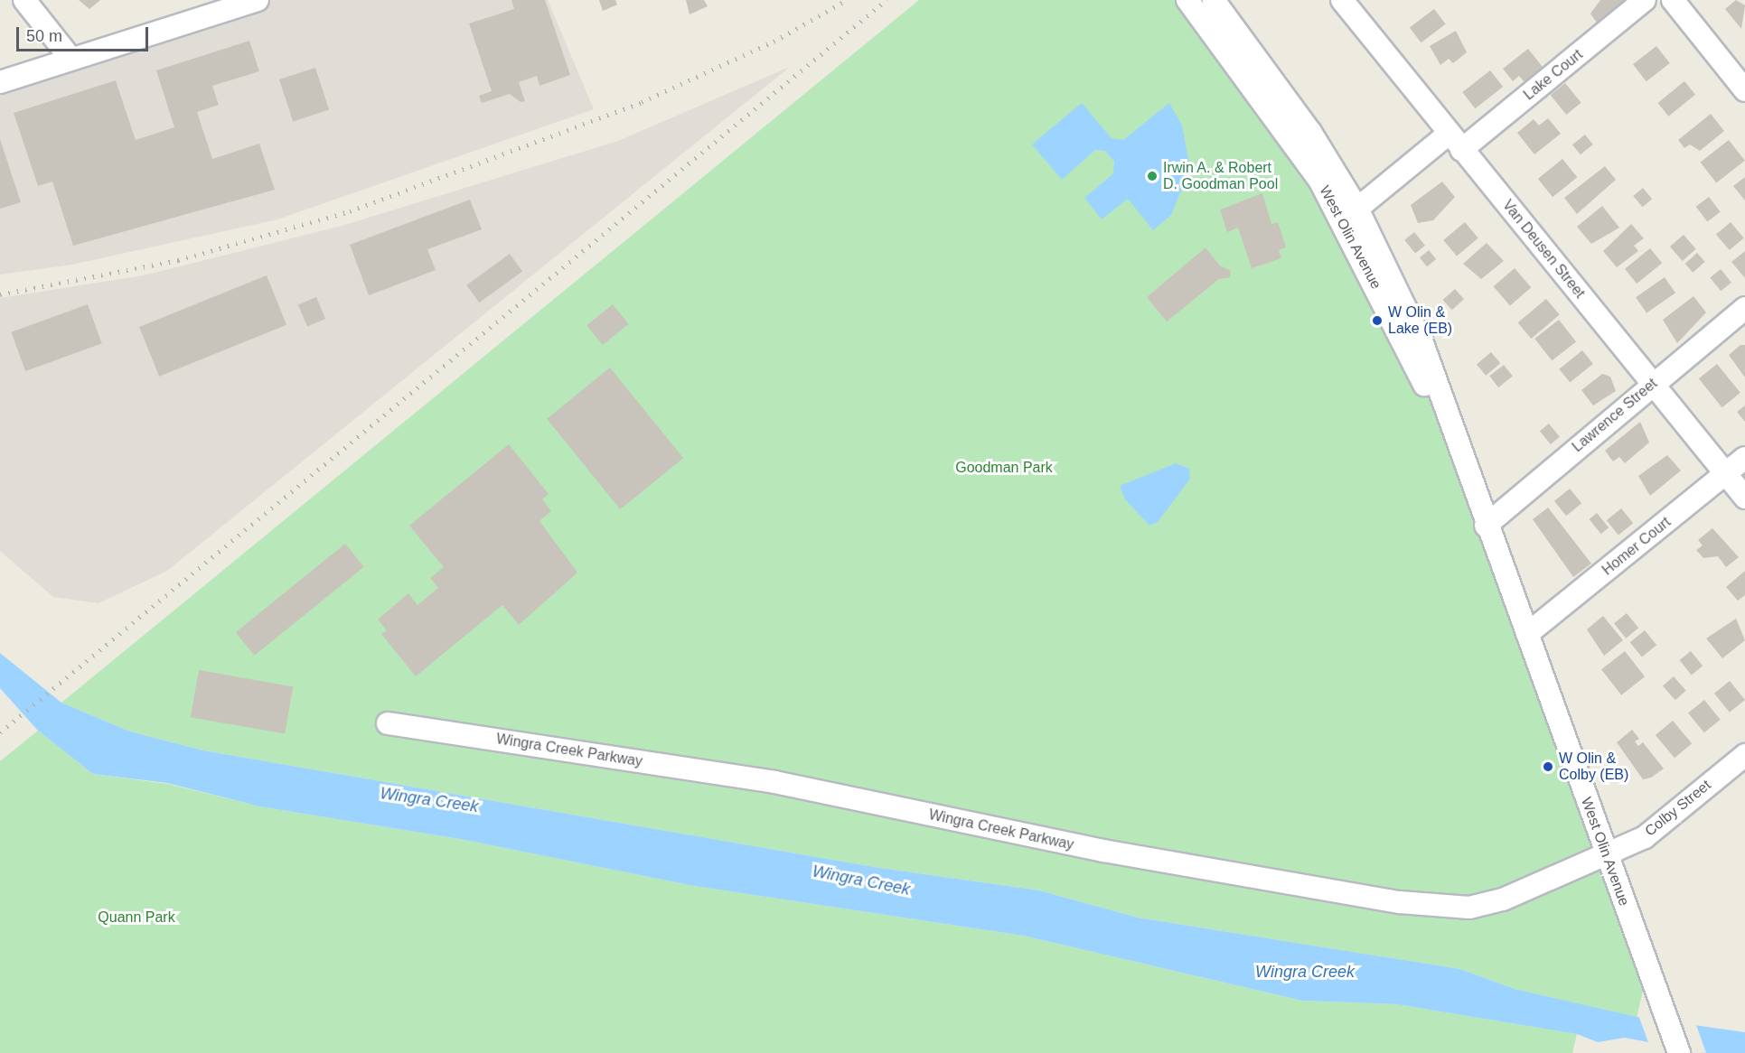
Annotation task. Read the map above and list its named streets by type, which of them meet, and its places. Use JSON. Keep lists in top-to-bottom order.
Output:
{
  "streets": {
    "street": [
      "Lake Court",
      "West Olin Avenue",
      "Van Deusen Street",
      "Lawrence Street",
      "Homer Court",
      "Wingra Creek Parkway",
      "Colby Street"
    ]
  },
  "crossings": [
    ["Lake Court", "West Olin Avenue"],
    ["Lake Court", "Van Deusen Street"],
    ["West Olin Avenue", "Lawrence Street"],
    ["West Olin Avenue", "Homer Court"],
    ["West Olin Avenue", "Wingra Creek Parkway"],
    ["West Olin Avenue", "Colby Street"],
    ["Van Deusen Street", "Lawrence Street"],
    ["Van Deusen Street", "Homer Court"],
    ["Wingra Creek Parkway", "Colby Street"]
  ],
  "water": ["Wingra Creek"],
  "parks": ["Goodman Park", "Quann Park"],
  "places": ["Irwin A. & Robert D. Goodman Pool", "W Olin & Lake (EB)", "W Olin & Colby (EB)"],
  "scale_bar": "50 m"
}
